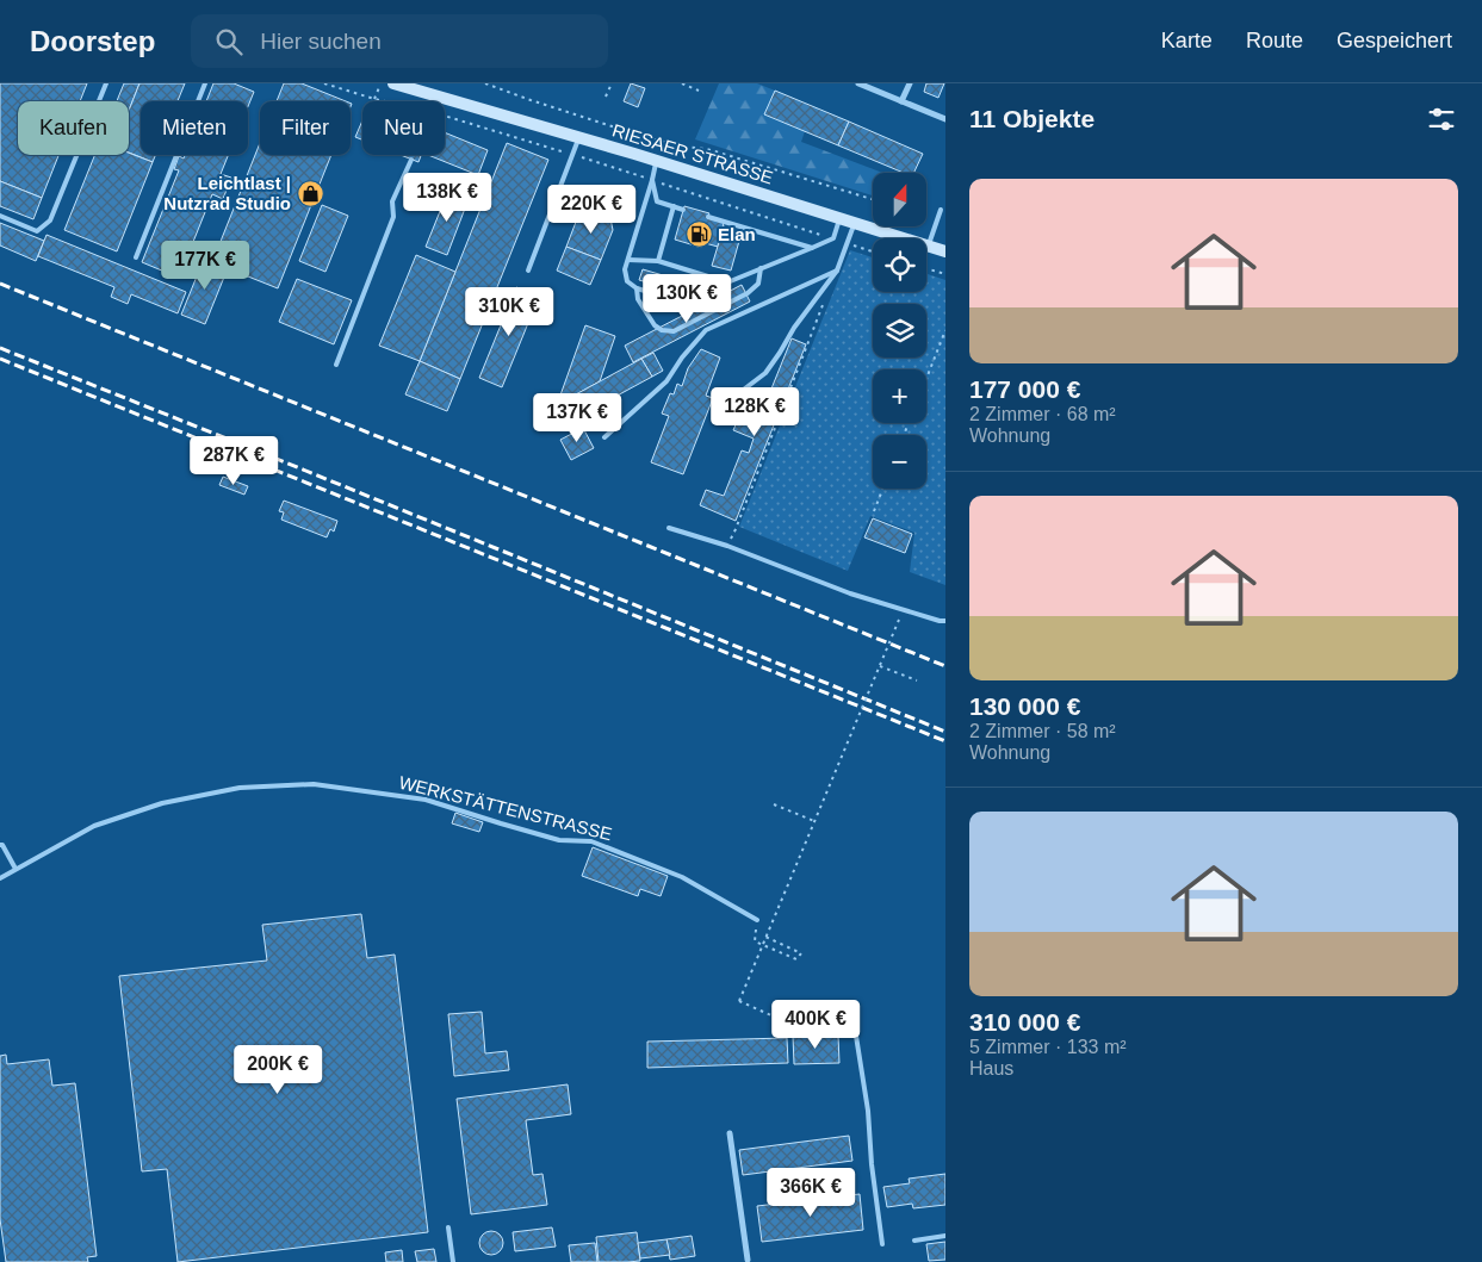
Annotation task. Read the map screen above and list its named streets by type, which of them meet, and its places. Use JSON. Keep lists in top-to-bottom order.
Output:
{
  "streets": {
    "main road": ["RIESAER STRASSE"],
    "lane": ["WERKSTÄTTENSTRASSE"]
  },
  "places": {
    "shop": ["Leichtlast | Nutzrad Studio"],
    "fuel station": ["Elan"]
  },
  "north": "top",
  "page": {
    "header": "Doorstep",
    "search": "Hier suchen",
    "nav": ["Karte", "Route", "Gespeichert"],
    "heading": "11 Objekte",
    "chip": [
      "Kaufen",
      "Mieten",
      "Filter",
      "Neu"
    ],
    "list": [
      {
        "name": "177 000 €",
        "note": "2 Zimmer · 68 m² · Wohnung"
      },
      {
        "name": "130 000 €",
        "note": "2 Zimmer · 58 m² · Wohnung"
      },
      {
        "name": "310 000 €",
        "note": "5 Zimmer · 133 m² · Haus"
      }
    ],
    "map_buttons": ["+", "−"],
    "price": [
      "138K €",
      "220K €",
      "177K €",
      "130K €",
      "310K €",
      "128K €",
      "137K €",
      "287K €",
      "400K €",
      "200K €",
      "366K €"
    ]
  }
}
